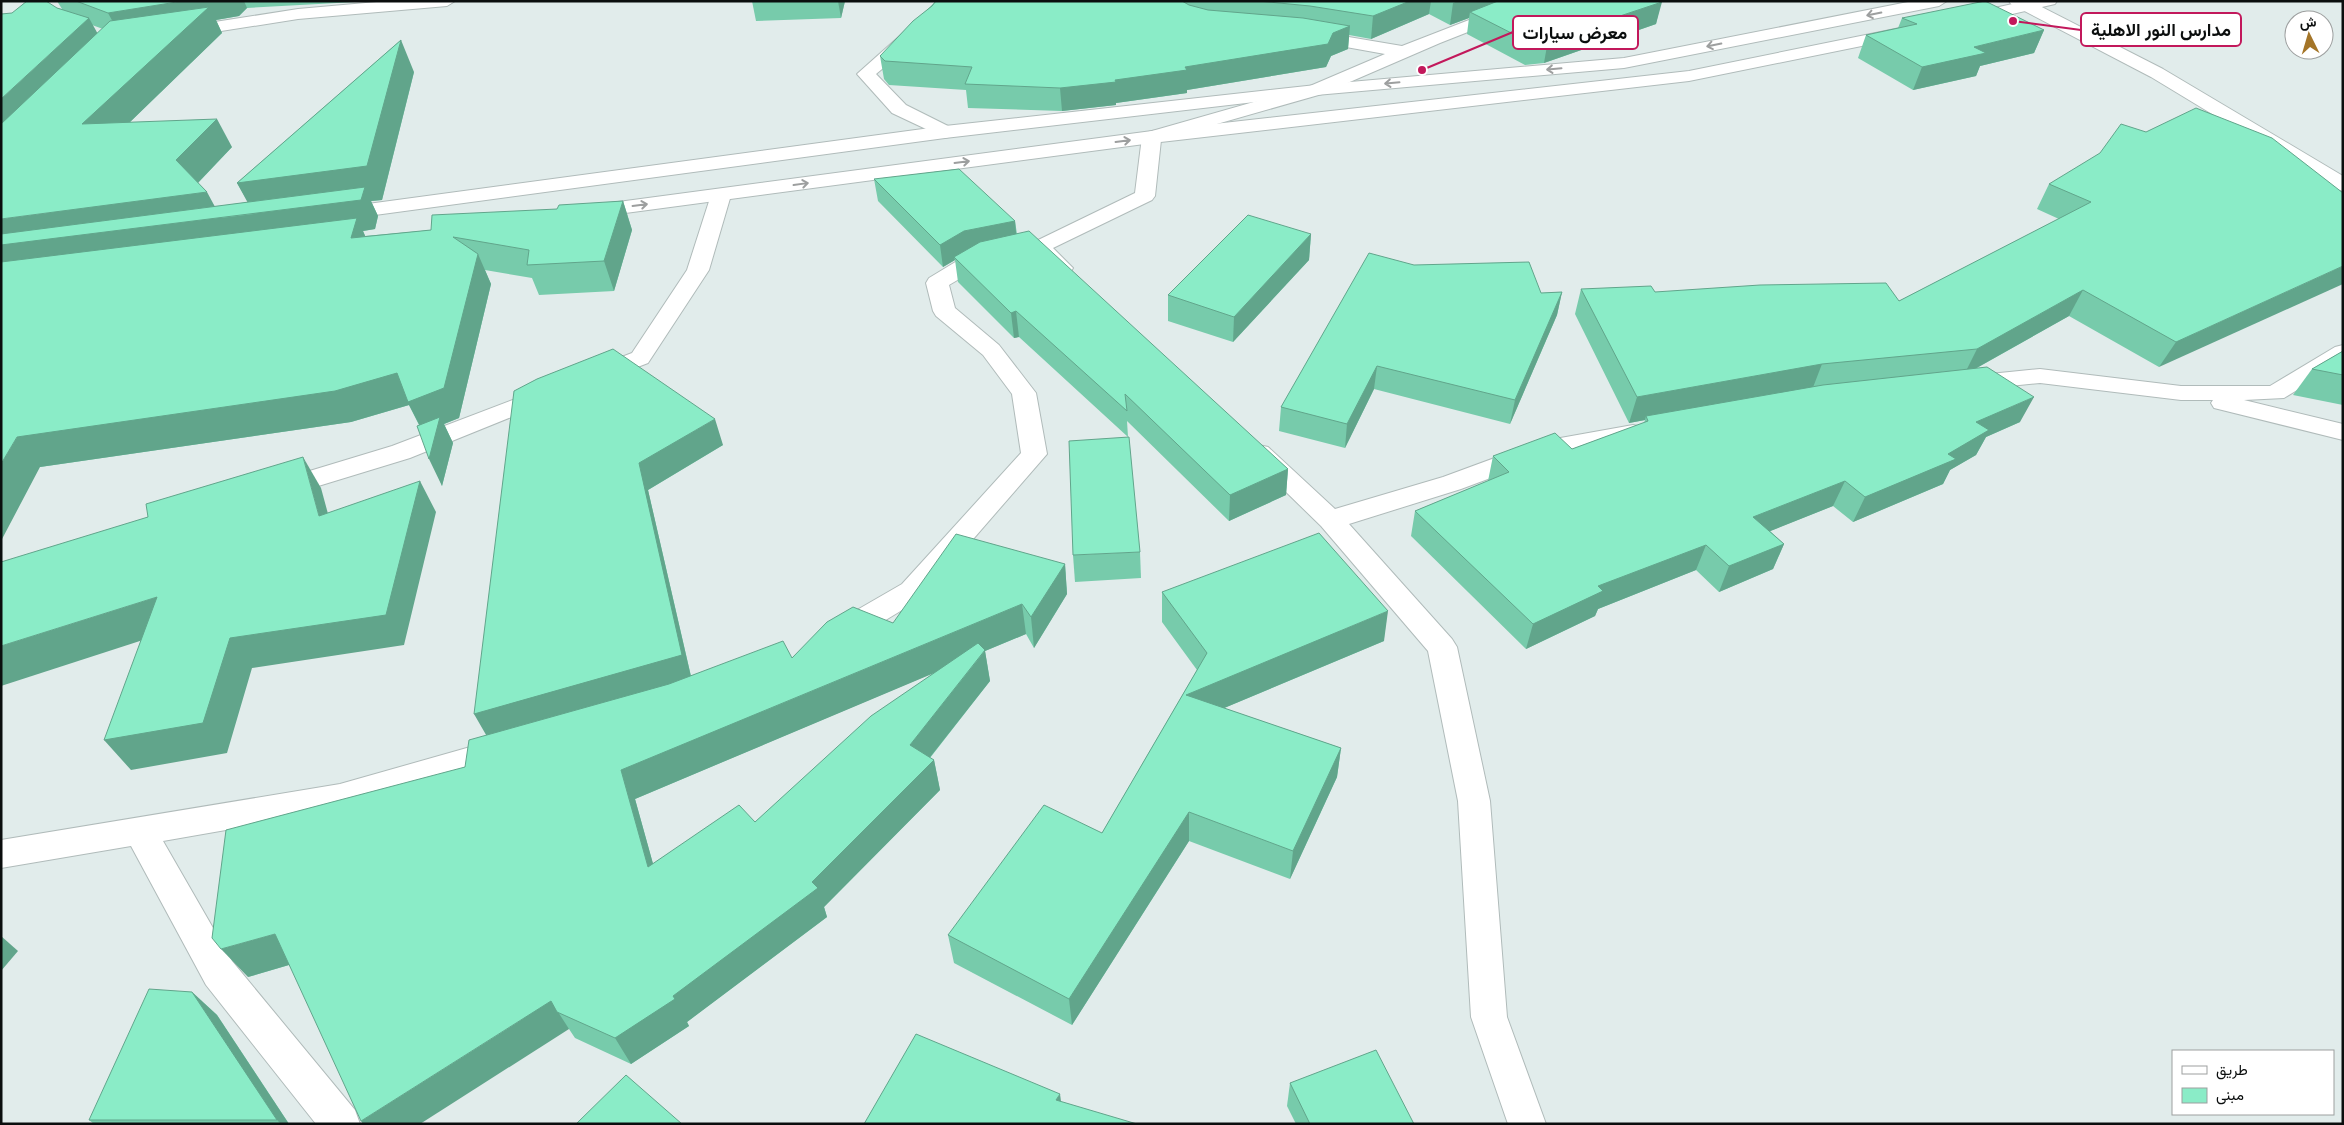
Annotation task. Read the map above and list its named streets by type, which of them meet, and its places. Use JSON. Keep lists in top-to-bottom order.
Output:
{
  "places": ["مدارس النور الاهلية", "معرض سيارات"],
  "legend": ["طريق", "مبنى"],
  "north": "top"
}
